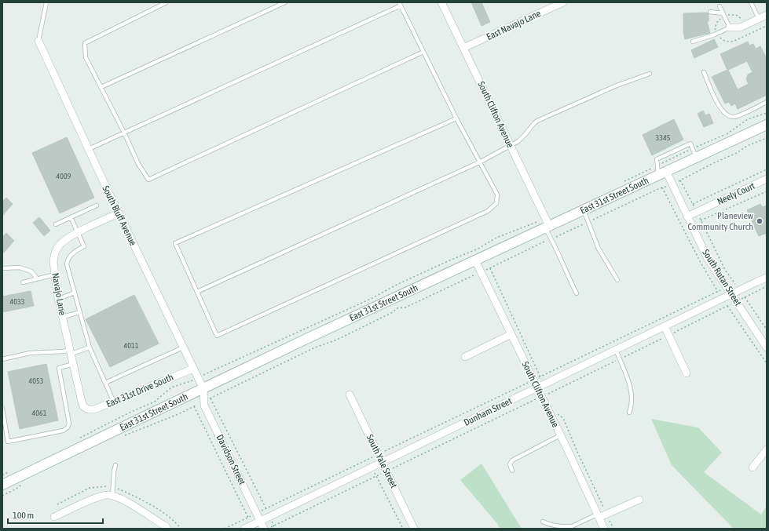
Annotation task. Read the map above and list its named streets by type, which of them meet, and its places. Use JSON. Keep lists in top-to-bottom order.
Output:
{
  "streets": {
    "street": [
      "East Navajo Lane",
      "South Clifton Avenue",
      "Neely Court",
      "East 31st Street South",
      "South Bluff Avenue",
      "South Rutan Street",
      "Navajo Lane",
      "East 31st Drive South",
      "Dunham Street",
      "Davidson Street",
      "South Yale Street"
    ]
  },
  "crossings": [
    ["East Navajo Lane", "South Clifton Avenue"],
    ["South Clifton Avenue", "East 31st Street South"],
    ["South Clifton Avenue", "Dunham Street"],
    ["Neely Court", "South Rutan Street"],
    ["East 31st Street South", "South Bluff Avenue"],
    ["East 31st Street South", "South Rutan Street"],
    ["East 31st Street South", "Davidson Street"],
    ["South Bluff Avenue", "Navajo Lane"],
    ["South Bluff Avenue", "East 31st Drive South"],
    ["South Bluff Avenue", "Davidson Street"],
    ["South Rutan Street", "Dunham Street"],
    ["Navajo Lane", "East 31st Drive South"],
    ["Dunham Street", "Davidson Street"],
    ["Dunham Street", "South Yale Street"]
  ],
  "places": ["Planeview Community Church"],
  "house_numbers": [
    "3345",
    "4009",
    "4033",
    "4011",
    "4053",
    "4061"
  ],
  "scale_bar": "100 m"
}
